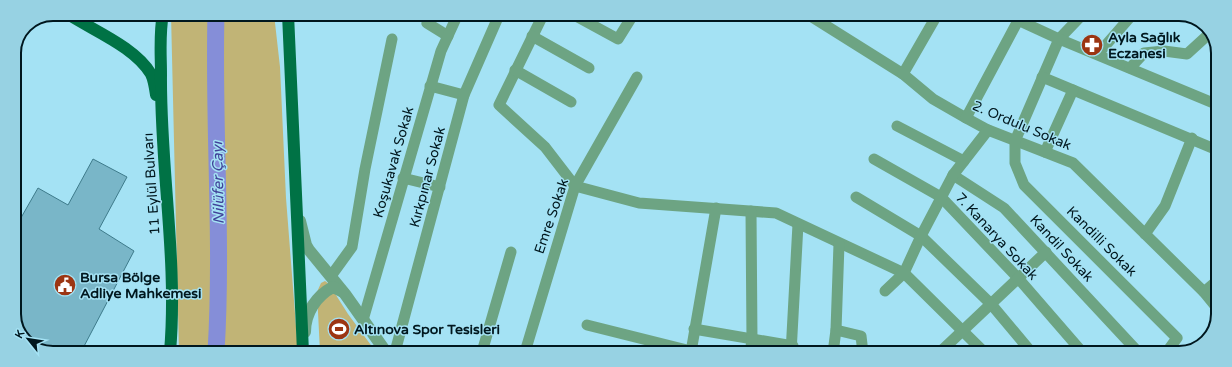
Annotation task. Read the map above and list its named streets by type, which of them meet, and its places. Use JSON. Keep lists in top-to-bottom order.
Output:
{
  "streets": {
    "main road": ["11 Eylül Bulvarı"],
    "street": [
      "2. Ordulu Sokak",
      "Koşukavak Sokak",
      "Kırkpınar Sokak",
      "Emre Sokak",
      "7. Kanarya Sokak",
      "Kandilli Sokak",
      "Kandil Sokak"
    ]
  },
  "crossings": [
    ["2. Ordulu Sokak", "Kandilli Sokak"]
  ],
  "water": ["Nilüfer Çayı"],
  "places": {
    "pharmacy": ["Ayla Sağlık Eczanesi"],
    "public building": ["Bursa Bölge Adliye Mahkemesi"],
    "sports": ["Altınova Spor Tesisleri"]
  },
  "north": "top left"
}
